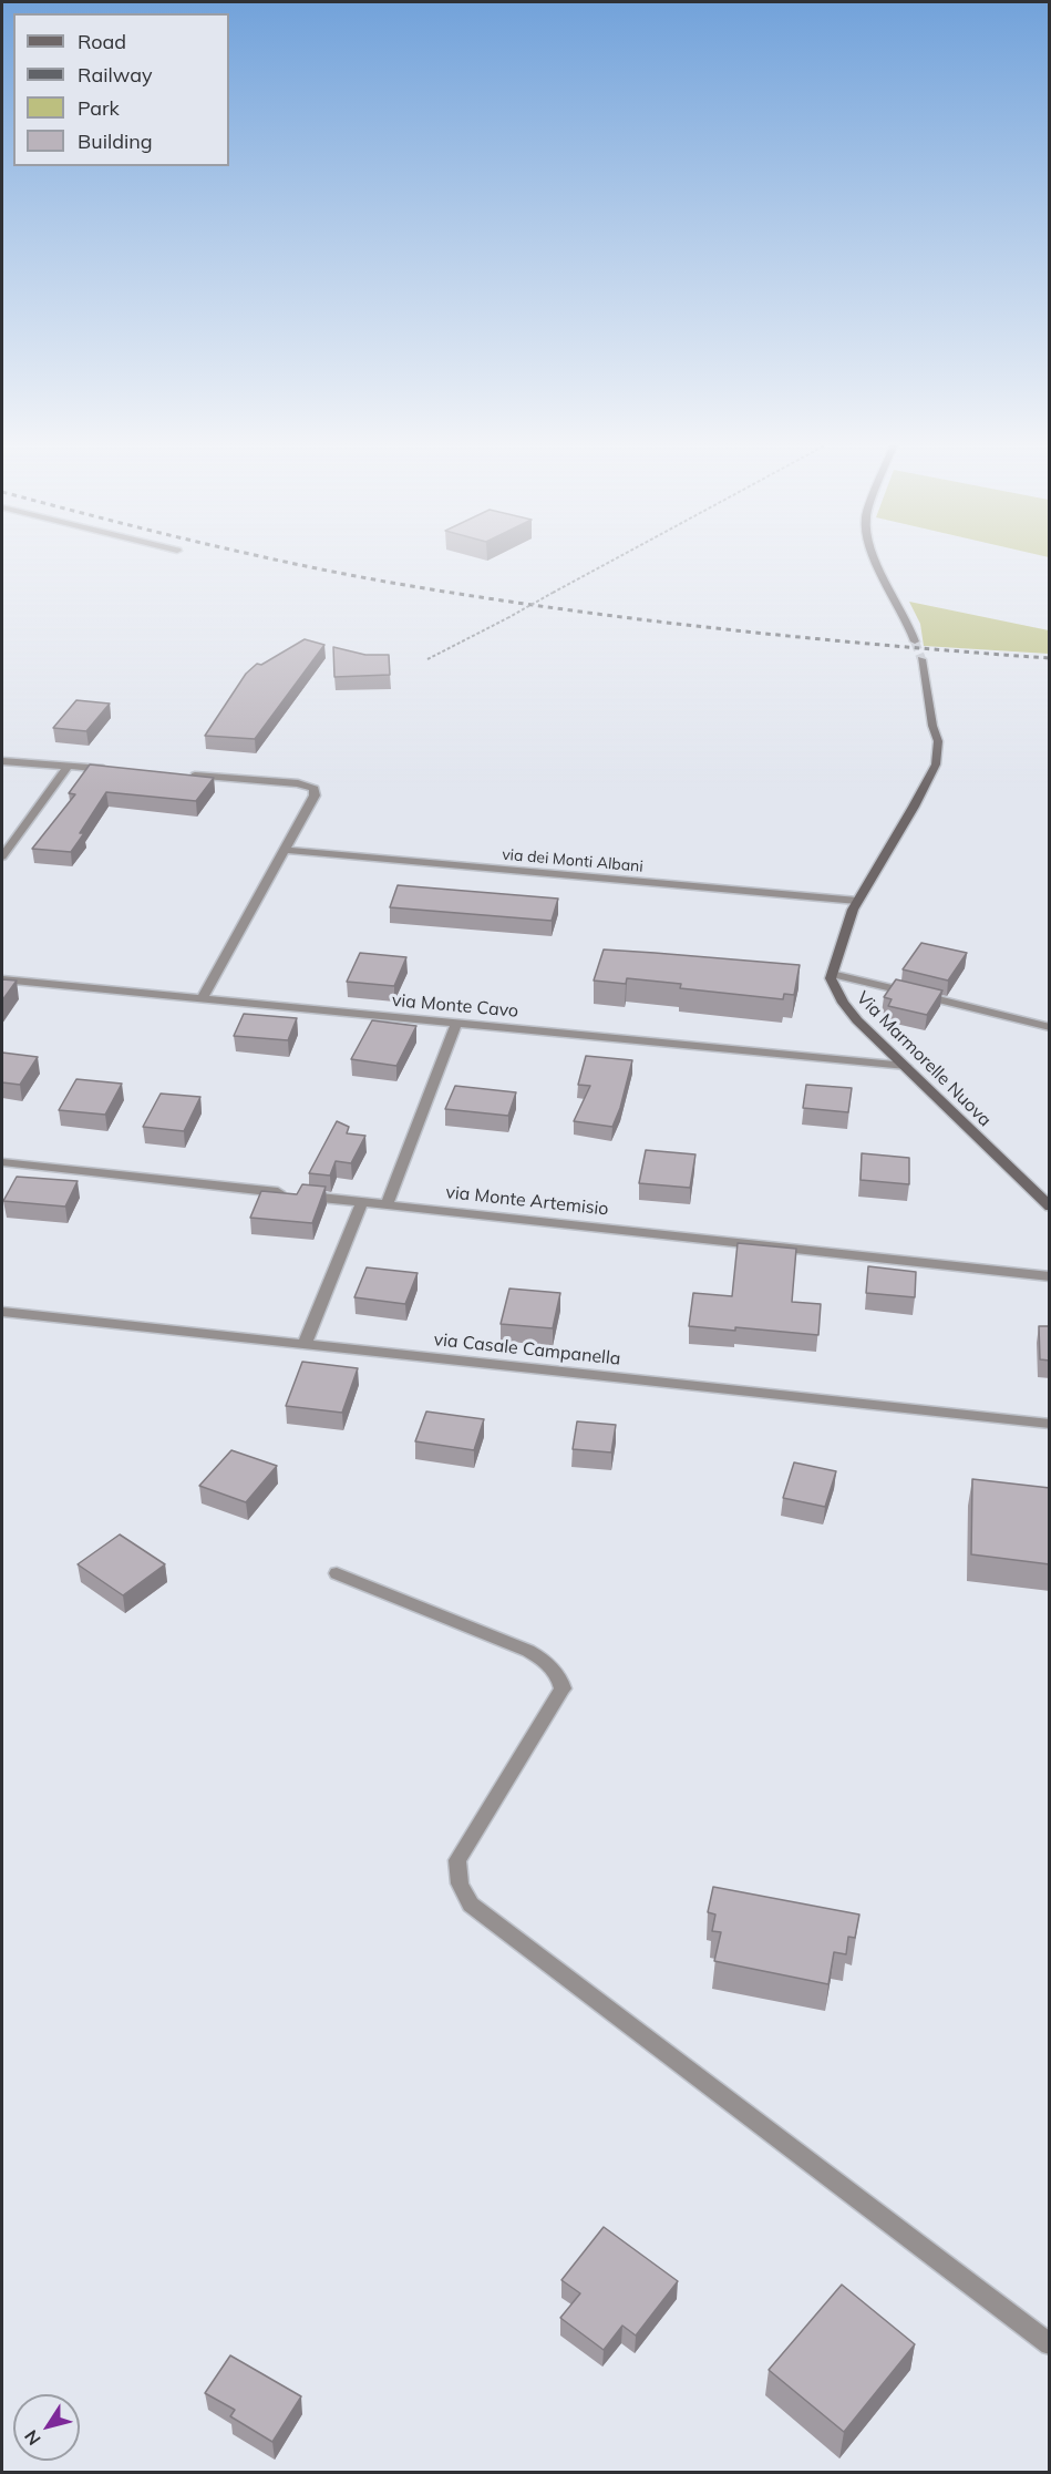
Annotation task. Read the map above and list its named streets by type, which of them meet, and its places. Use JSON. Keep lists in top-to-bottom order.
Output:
{
  "streets": {
    "street": ["Via Marmorelle Nuova"],
    "lane": [
      "via dei Monti Albani",
      "via Monte Cavo",
      "via Monte Artemisio",
      "via Casale Campanella"
    ]
  },
  "crossings": [
    ["via Monte Cavo", "Via Marmorelle Nuova"]
  ],
  "legend": [
    "Road",
    "Railway",
    "Park",
    "Building"
  ],
  "north": "bottom left"
}
